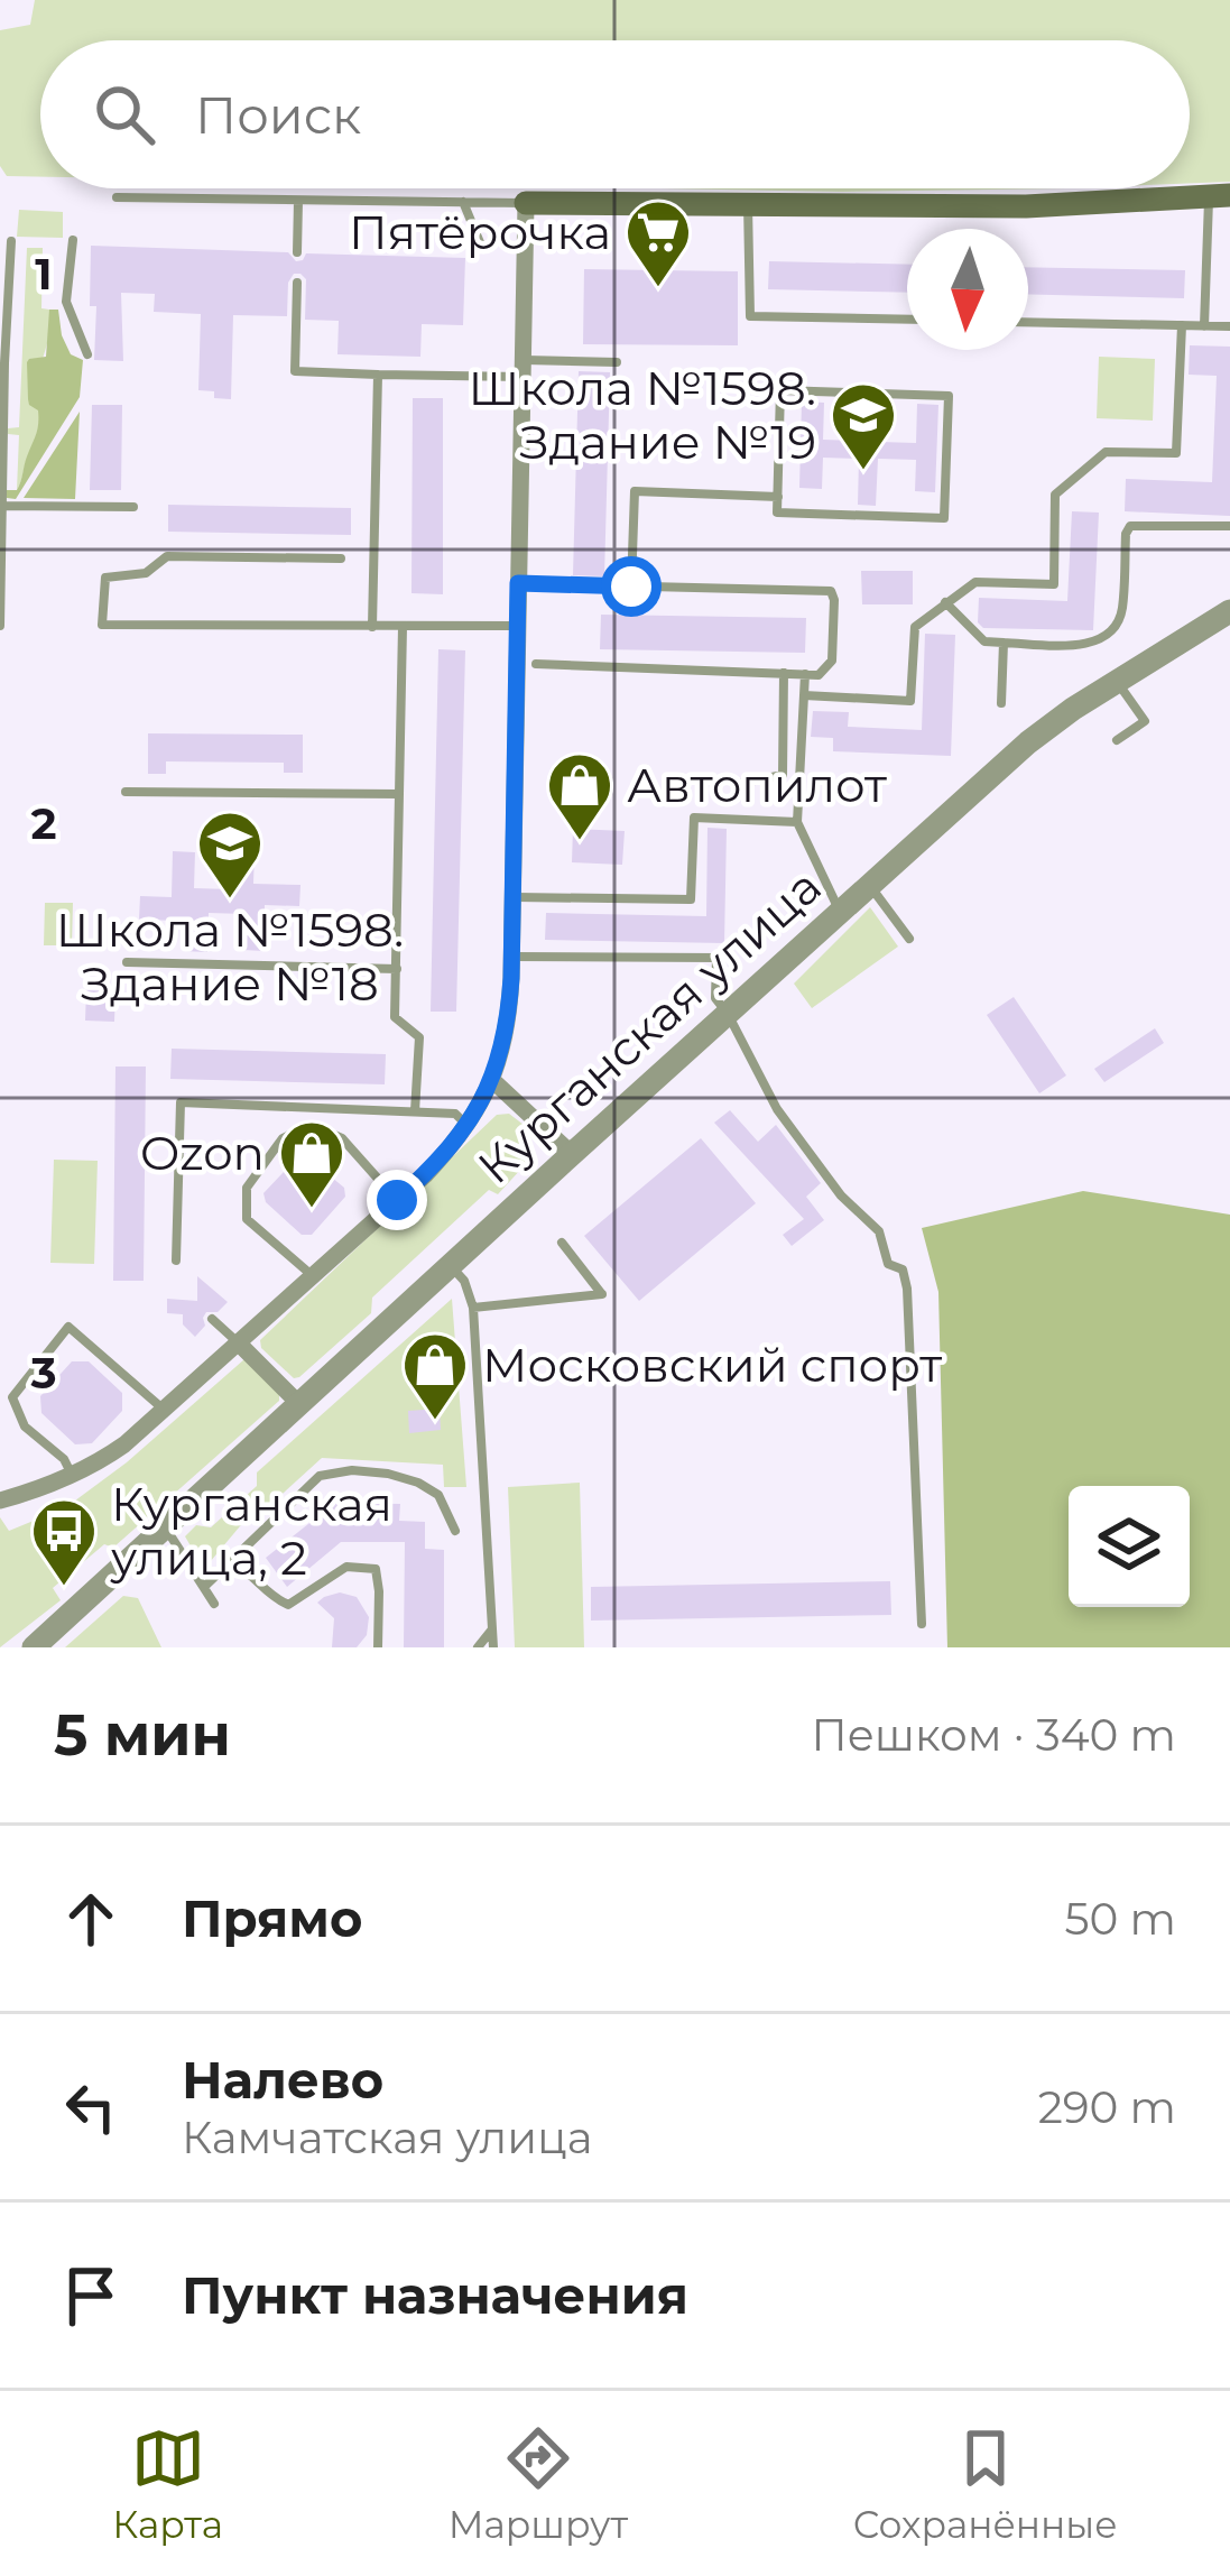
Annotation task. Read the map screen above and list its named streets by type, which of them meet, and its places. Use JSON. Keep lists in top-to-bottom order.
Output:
{
  "streets": {
    "street": ["Курганская улица"]
  },
  "places": {
    "supermarket": ["Пятёрочка"],
    "school or university": ["Школа №1598. Здание №19", "Школа №1598. Здание №18"],
    "shop": ["Автопилот", "Ozon", "Московский спорт"],
    "bus stop": ["Курганская улица, 2"]
  },
  "north": "bottom",
  "page": {
    "search": "Поиск",
    "heading": ["5 мин", "Пешком · 340 m"],
    "list": [
      ["Прямо", "50 m"],
      ["Налево", "Камчатская улица", "290 m"],
      "Пункт назначения"
    ],
    "nav": ["Карта", "Маршрут", "Сохранённые"]
  },
  "grid": {
    "rows": ["1", "2", "3"]
  }
}
